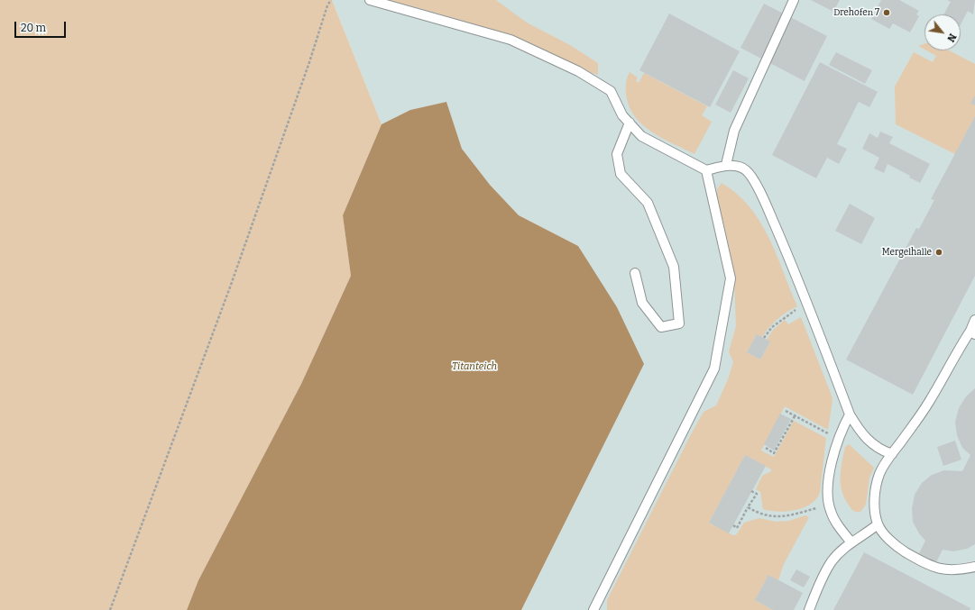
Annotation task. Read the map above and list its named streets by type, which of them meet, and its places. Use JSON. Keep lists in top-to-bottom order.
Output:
{
  "water": ["Titanteich"],
  "places": ["Drehofen 7", "Mergelhalle"],
  "scale_bar": "20 m",
  "north": "bottom right"
}
